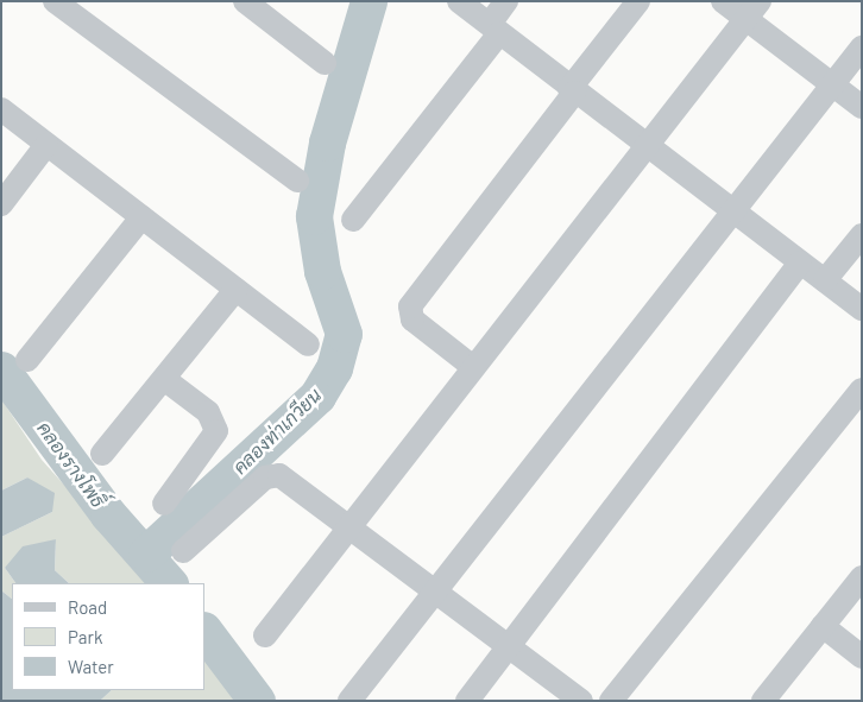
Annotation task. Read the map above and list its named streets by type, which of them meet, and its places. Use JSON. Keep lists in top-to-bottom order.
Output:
{
  "water": ["คลองท่าเกวียน", "คลองรางโพธิ์"],
  "legend": ["Road", "Park", "Water"]
}
